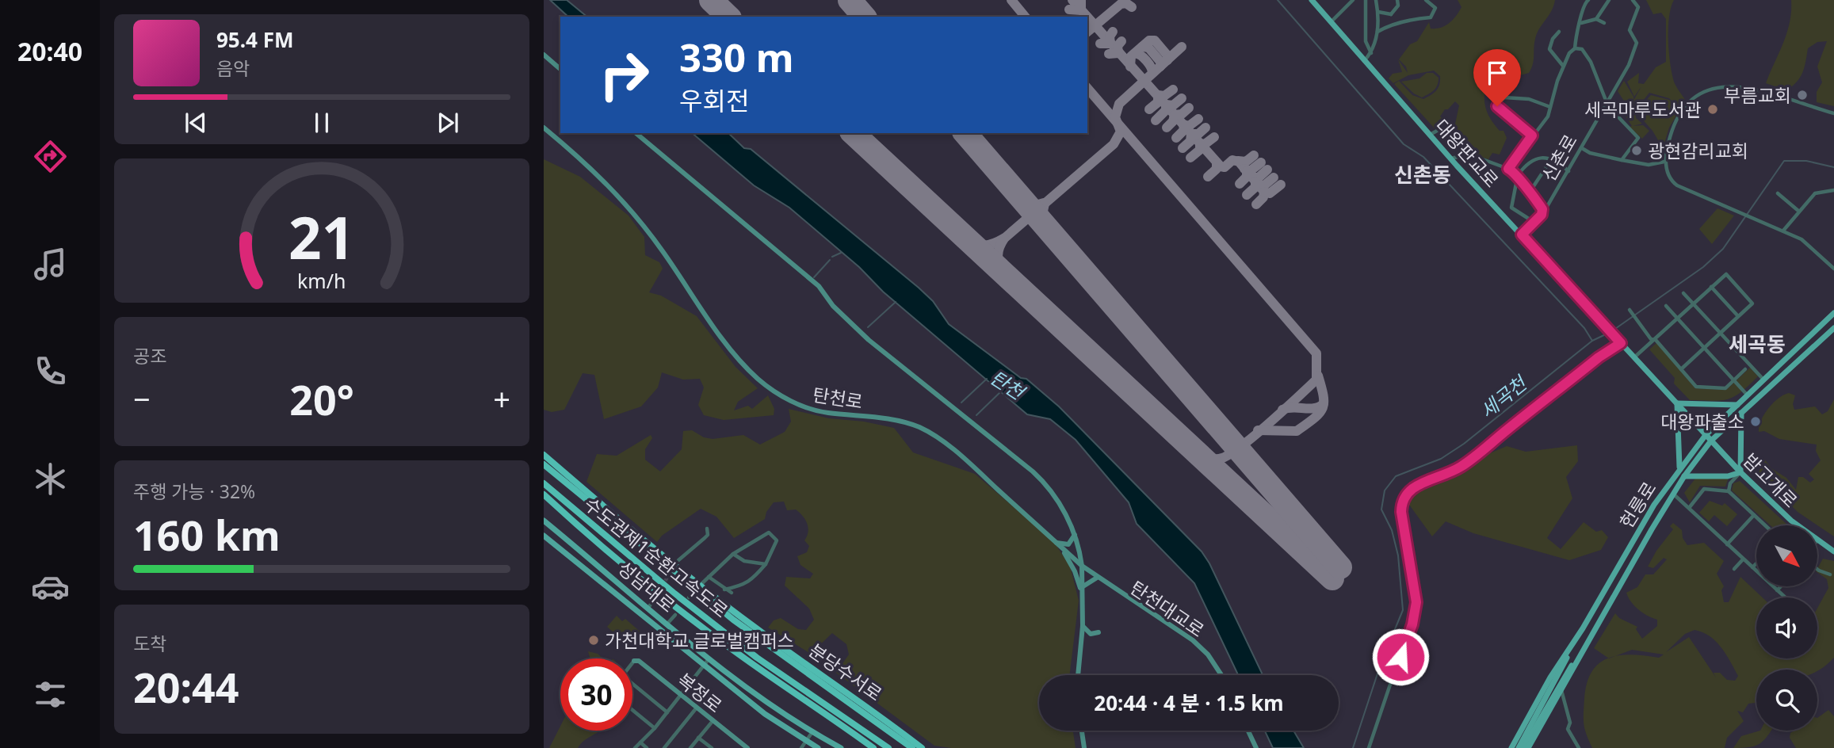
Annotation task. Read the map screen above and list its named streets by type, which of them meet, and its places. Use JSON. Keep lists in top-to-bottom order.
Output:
{
  "streets": {
    "highway": ["수도권제1순환고속도로", "분당수서로"],
    "main road": [
      "대왕판교로",
      "밤고개로",
      "헌릉로",
      "성남대로"
    ],
    "street": [
      "신촌로",
      "탄천로",
      "탄천대교로",
      "복정로"
    ]
  },
  "crossings": [
    ["대왕판교로", "신촌로"],
    ["대왕판교로", "밤고개로"],
    ["탄천로", "탄천대교로"],
    ["밤고개로", "헌릉로"]
  ],
  "districts": ["신촌동", "세곡동"],
  "water": ["탄천", "세곡천"],
  "places": [
    "부름교회",
    "세곡마루도서관",
    "광현감리교회",
    "대왕파출소",
    "가천대학교 글로벌캠퍼스"
  ],
  "north": "bottom right",
  "page": {
    "tabs": "20:40",
    "turn": ["330 m", "우회전"],
    "song": ["95.4 FM", "음악"],
    "tile": [
      "공조",
      ["주행 가능 · 32%", "160 km"],
      ["도착", "20:44"]
    ],
    "heat": ["−", "20°", "+"],
    "limit": "30",
    "trip": "20:44 · 4 분 · 1.5 km",
    "gauge": ["21", "km/h"]
  }
}
